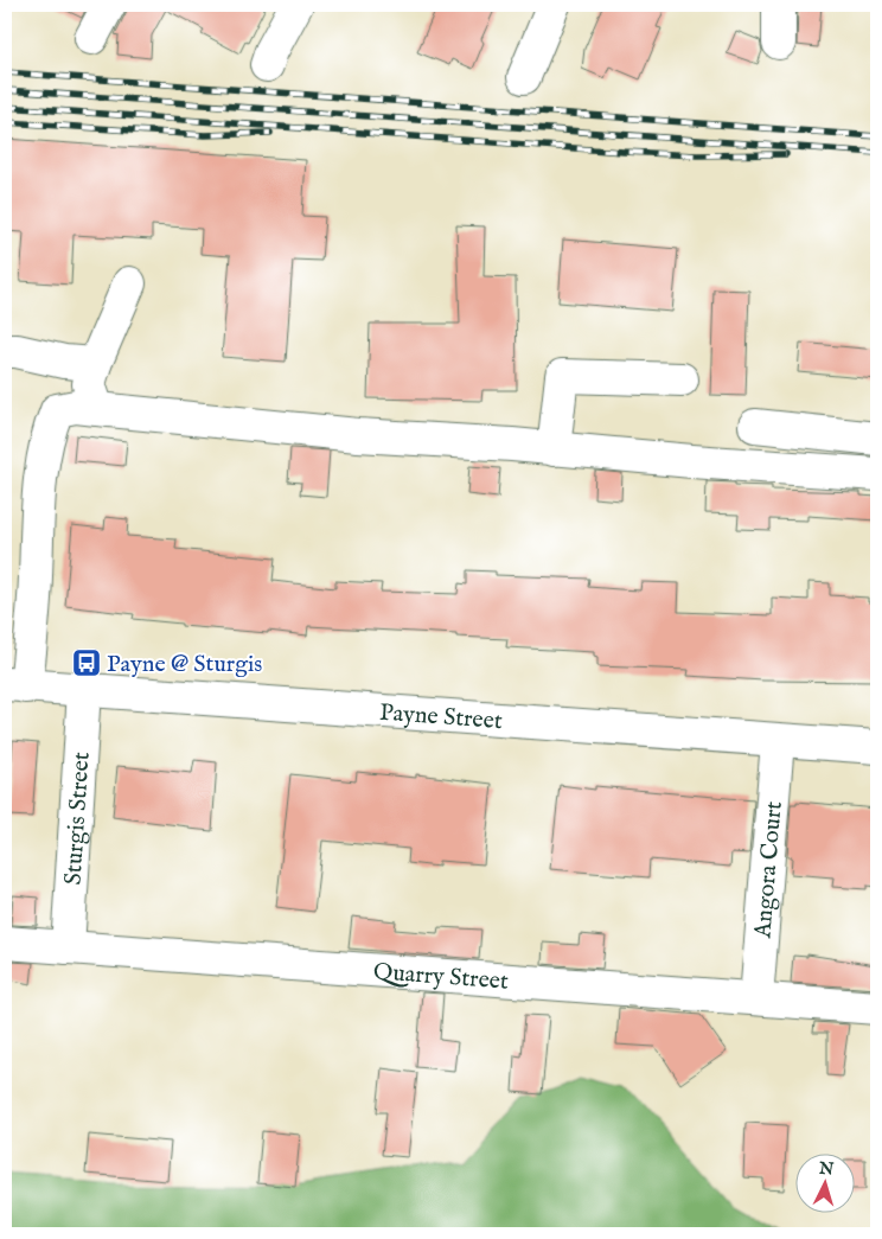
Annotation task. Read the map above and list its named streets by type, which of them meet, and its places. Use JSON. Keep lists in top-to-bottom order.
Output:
{
  "streets": {
    "street": [
      "Payne Street",
      "Sturgis Street",
      "Angora Court",
      "Quarry Street"
    ]
  },
  "crossings": [
    ["Payne Street", "Sturgis Street"],
    ["Payne Street", "Angora Court"],
    ["Sturgis Street", "Quarry Street"],
    ["Angora Court", "Quarry Street"]
  ],
  "places": {
    "bus stop": ["Payne @ Sturgis"]
  },
  "north": "top"
}
